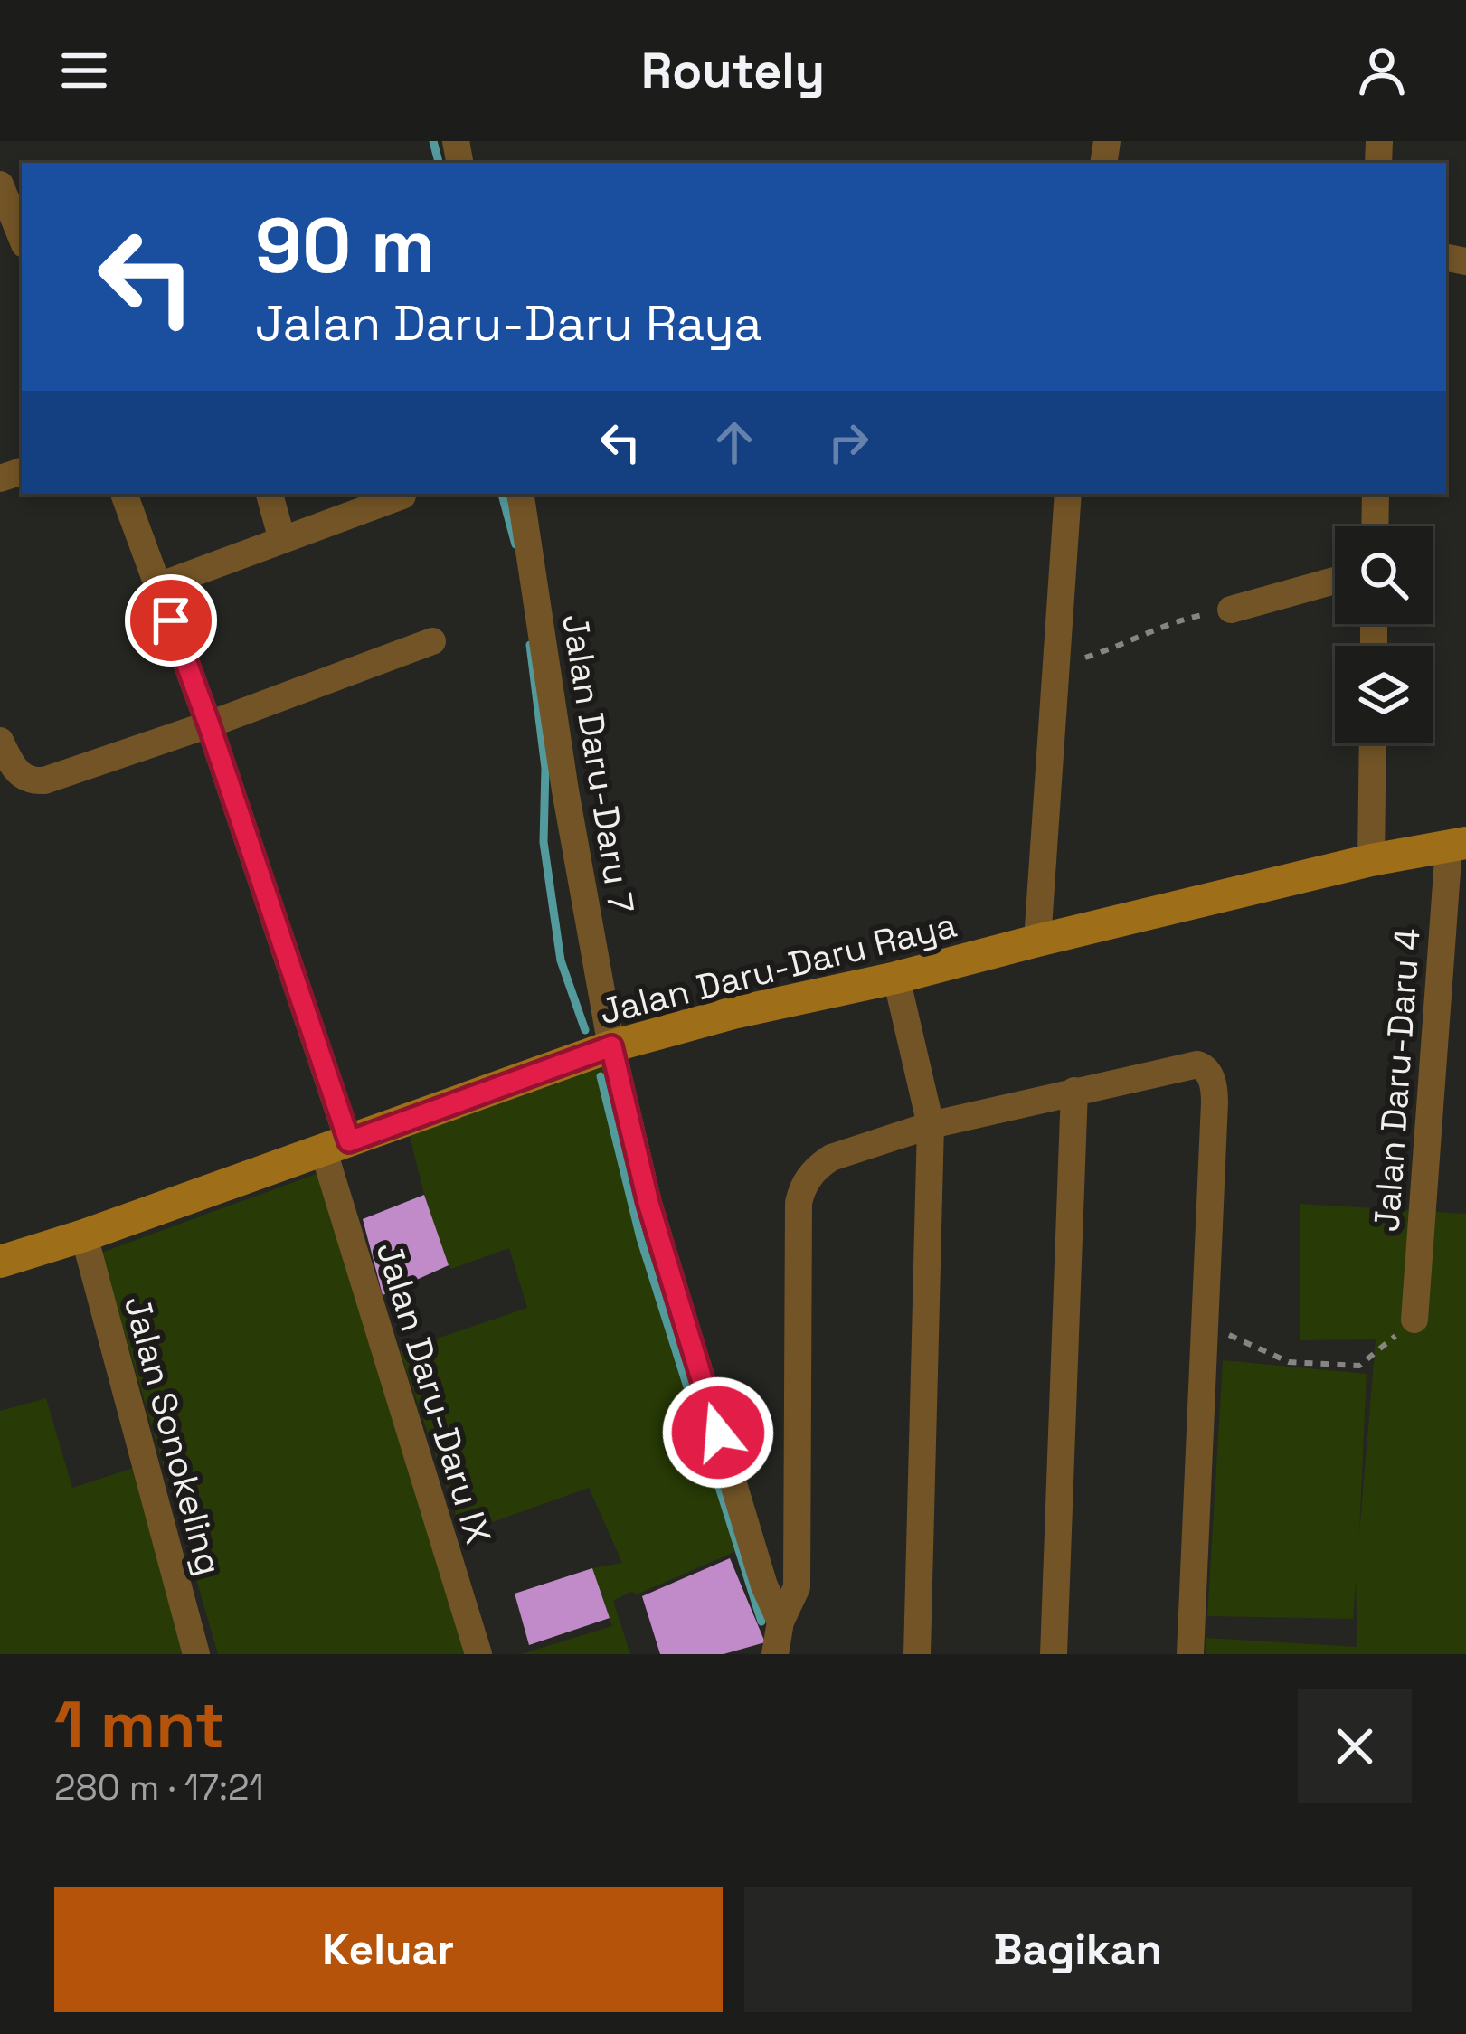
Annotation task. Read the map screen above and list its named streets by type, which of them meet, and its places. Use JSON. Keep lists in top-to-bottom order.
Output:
{
  "streets": {
    "main road": ["Jalan Daru-Daru Raya"],
    "street": [
      "Jalan Daru-Daru 7",
      "Jalan Daru-Daru 4",
      "Jalan Daru-Daru IX",
      "Jalan Sonokeling"
    ]
  },
  "crossings": [
    ["Jalan Daru-Daru 7", "Jalan Daru-Daru Raya"],
    ["Jalan Daru-Daru Raya", "Jalan Daru-Daru 4"],
    ["Jalan Daru-Daru Raya", "Jalan Daru-Daru IX"],
    ["Jalan Daru-Daru Raya", "Jalan Sonokeling"]
  ],
  "page": {
    "header": "Routely",
    "turn": ["90 m", "Jalan Daru-Daru Raya"],
    "heading": ["1 mnt", "280 m · 17:21"],
    "buttons": ["Keluar", "Bagikan"]
  }
}
